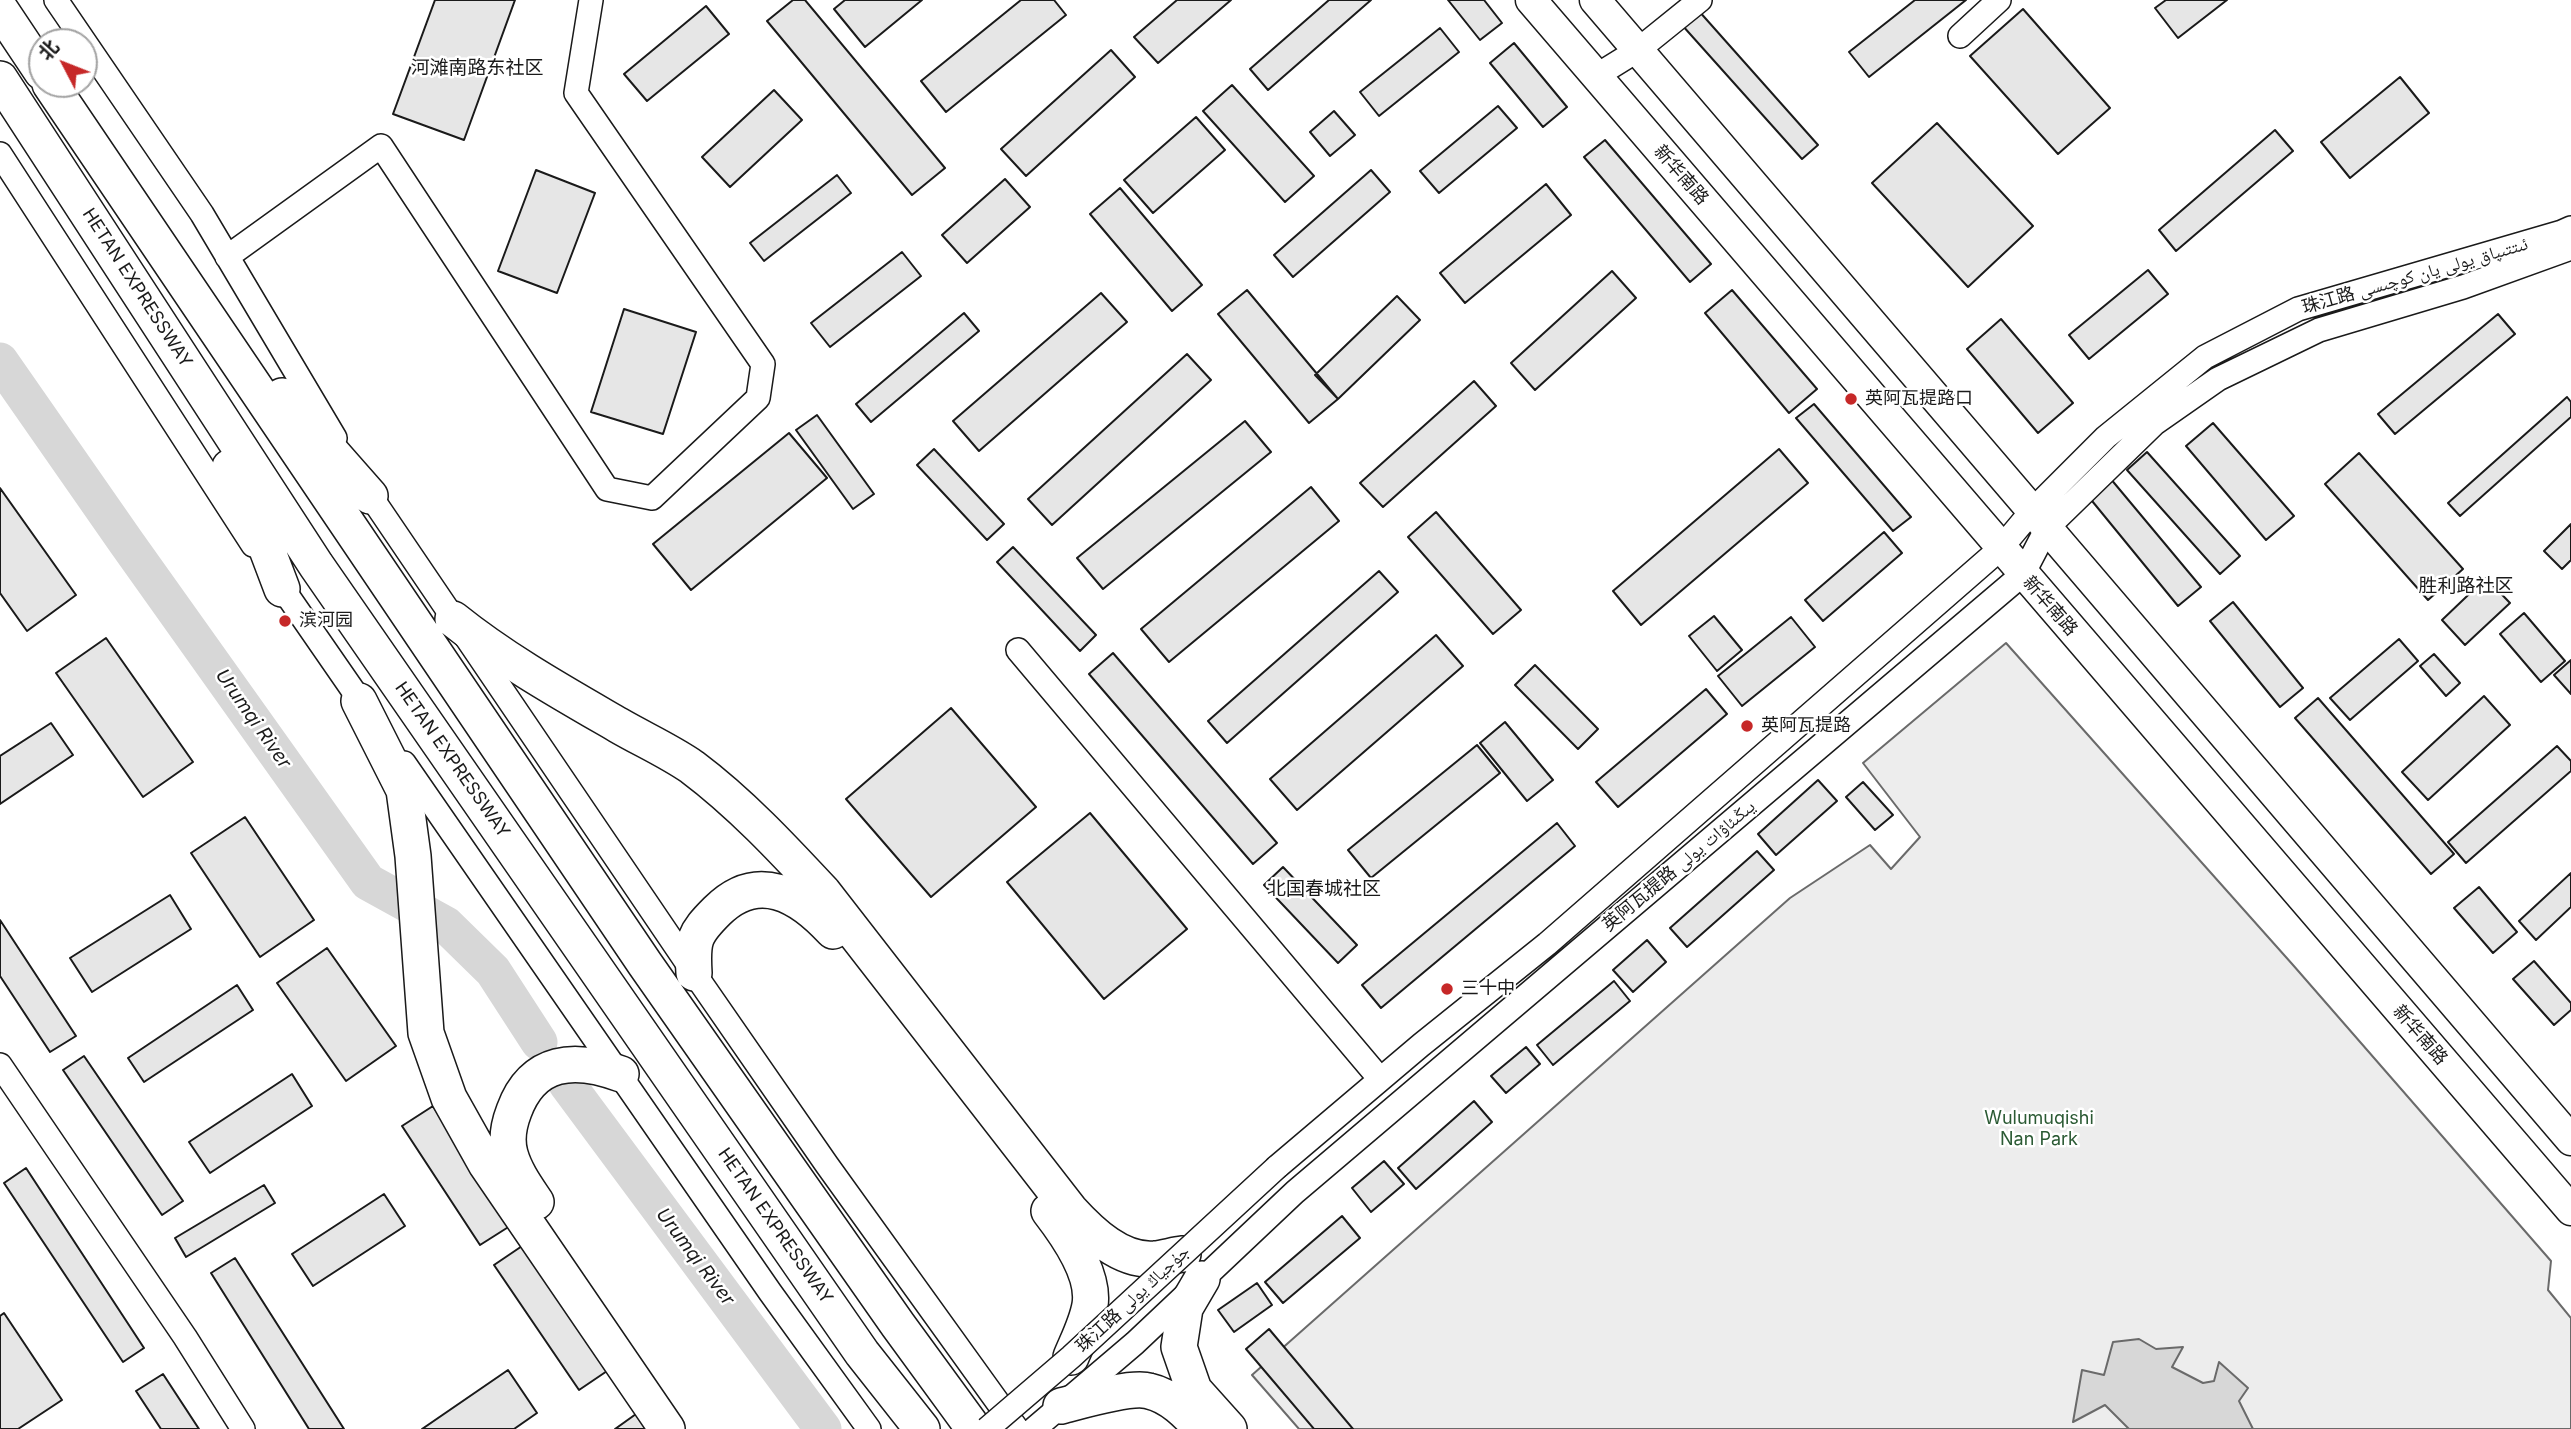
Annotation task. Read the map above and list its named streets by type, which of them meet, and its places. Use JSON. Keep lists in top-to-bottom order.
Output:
{
  "streets": {
    "highway": ["HETAN EXPRESSWAY"],
    "main road": ["新华南路"],
    "street": ["珠江路 ئىتتىپاق يولى يان كوچىسى", "英阿瓦提路 يىڭىئاۋات يولى", "珠江路 جۇجياڭ يولى"]
  },
  "crossings": [
    ["新华南路", "英阿瓦提路 يىڭىئاۋات يولى"],
    ["珠江路 ئىتتىپاق يولى يان كوچىسى", "英阿瓦提路 يىڭىئاۋات يولى"],
    ["英阿瓦提路 يىڭىئاۋات يولى", "珠江路 جۇجياڭ يولى"]
  ],
  "districts": ["河滩南路东社区", "胜利路社区", "北国春城社区"],
  "water": ["Urumqi River"],
  "parks": ["Wulumuqishi Nan Park"],
  "places": [
    "英阿瓦提路口",
    "滨河园",
    "英阿瓦提路",
    "三十中"
  ],
  "north": "top left"
}
